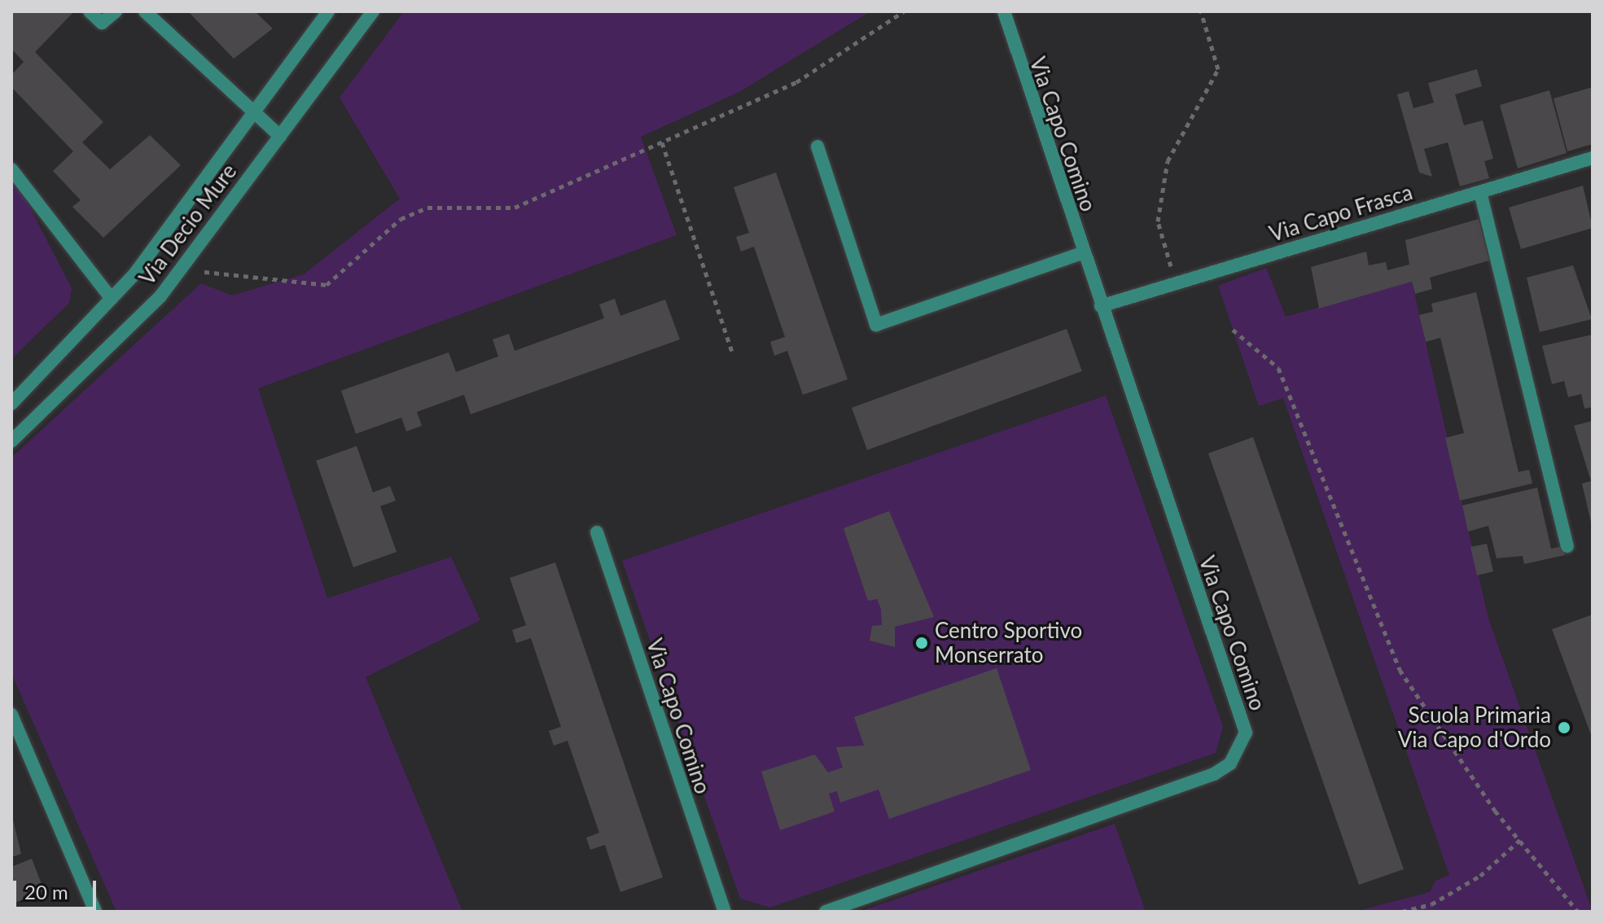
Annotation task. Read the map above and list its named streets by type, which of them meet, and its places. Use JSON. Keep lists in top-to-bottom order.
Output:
{
  "streets": {
    "street": ["Via Capo Comino", "Via Capo Frasca", "Via Decio Mure"]
  },
  "crossings": [
    ["Via Capo Comino", "Via Capo Frasca"]
  ],
  "places": ["Centro Sportivo Monserrato", "Scuola Primaria Via Capo d'Ordo"],
  "scale_bar": "20 m"
}
